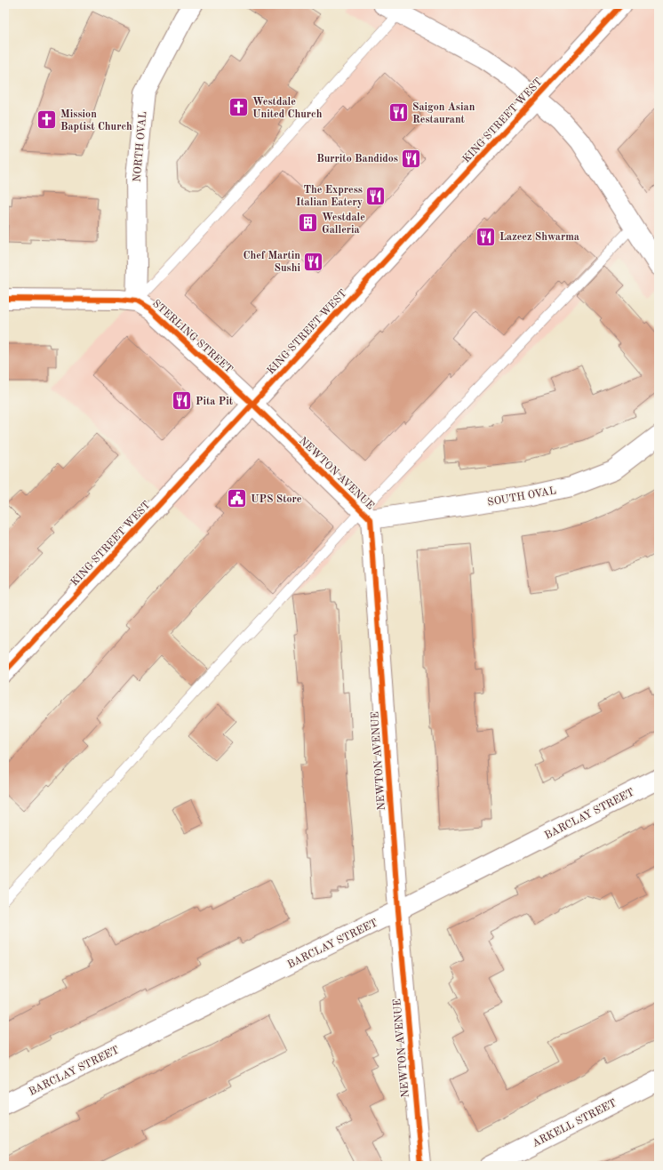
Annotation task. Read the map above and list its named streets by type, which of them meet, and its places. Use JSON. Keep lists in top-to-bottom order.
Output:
{
  "streets": {
    "street": [
      "KING STREET WEST",
      "NORTH OVAL",
      "STERLING STREET",
      "NEWTON AVENUE",
      "SOUTH OVAL",
      "BARCLAY STREET",
      "ARKELL STREET"
    ]
  },
  "crossings": [
    ["KING STREET WEST", "STERLING STREET"],
    ["KING STREET WEST", "NEWTON AVENUE"],
    ["NORTH OVAL", "STERLING STREET"],
    ["STERLING STREET", "NEWTON AVENUE"],
    ["NEWTON AVENUE", "SOUTH OVAL"],
    ["NEWTON AVENUE", "BARCLAY STREET"]
  ],
  "places": {
    "church": ["Westdale United Church", "Mission Baptist Church"],
    "restaurant": [
      "Saigon Asian Restaurant",
      "Burrito Bandidos",
      "The Express Italian Eatery",
      "Lazeez Shwarma",
      "Chef Martin Sushi",
      "Pita Pit"
    ],
    "building": ["Westdale Galleria"],
    "public building": ["UPS Store"]
  }
}
